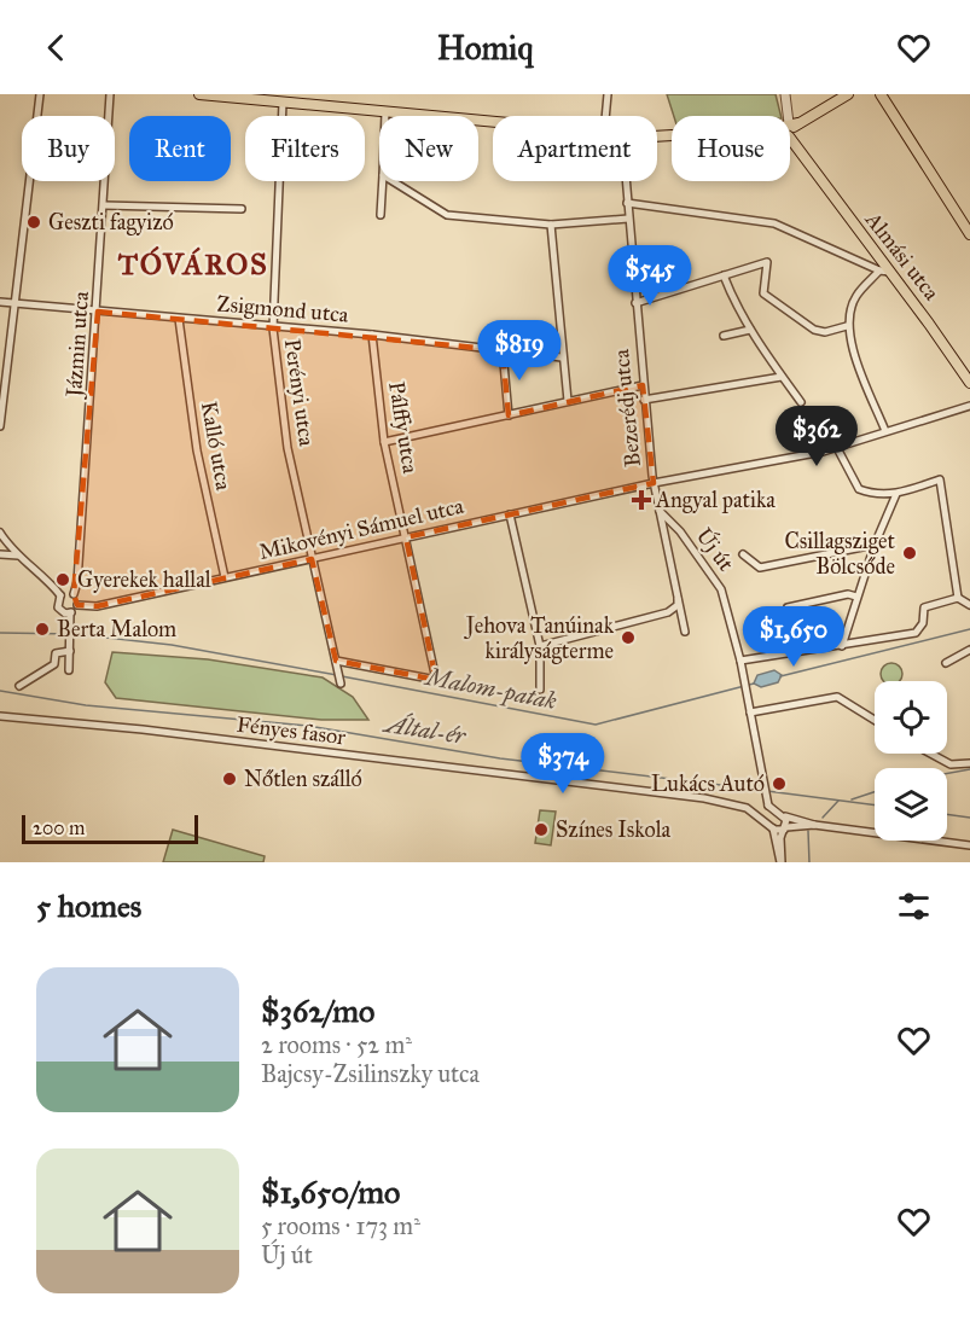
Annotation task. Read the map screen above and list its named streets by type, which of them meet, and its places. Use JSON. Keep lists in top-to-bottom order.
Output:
{
  "streets": {
    "main road": ["Almási utca"],
    "street": [
      "Zsigmond utca",
      "Jázmin utca",
      "Perényi utca",
      "Bezerédj utca",
      "Pálffy utca",
      "Kalló utca",
      "Mikovényi Sámuel utca",
      "Új út",
      "Fényes fasor"
    ]
  },
  "crossings": [
    ["Zsigmond utca", "Jázmin utca"],
    ["Zsigmond utca", "Perényi utca"],
    ["Zsigmond utca", "Pálffy utca"],
    ["Zsigmond utca", "Kalló utca"],
    ["Jázmin utca", "Mikovényi Sámuel utca"],
    ["Perényi utca", "Pálffy utca"],
    ["Perényi utca", "Mikovényi Sámuel utca"],
    ["Bezerédj utca", "Mikovényi Sámuel utca"],
    ["Bezerédj utca", "Új út"],
    ["Pálffy utca", "Mikovényi Sámuel utca"],
    ["Kalló utca", "Mikovényi Sámuel utca"],
    ["Új út", "Fényes fasor"]
  ],
  "districts": ["TÓVÁROS"],
  "water": ["Malom-patak", "Által-ér"],
  "places": {
    "other": [
      "Geszti fagyizó",
      "Csillagsziget Bölcsőde",
      "Gyerekek hallal",
      "Berta Malom",
      "Jehova Tanúinak királyságterme",
      "Nőtlen szálló",
      "Lukács Autó",
      "Színes Iskola"
    ],
    "health": ["Angyal patika"]
  },
  "scale_bar": "200 m",
  "page": {
    "header": "Homiq",
    "chip": [
      "Buy",
      "Rent",
      "Filters",
      "New",
      "Apartment",
      "House"
    ],
    "price": [
      "$545",
      "$819",
      "$362",
      "$1,650",
      "$374"
    ],
    "scale": "200 m",
    "heading": "5 homes",
    "list": [
      {
        "name": "$362/mo",
        "note": "2 rooms · 52 m² · Bajcsy-Zsilinszky utca"
      },
      {
        "name": "$1,650/mo",
        "note": "5 rooms · 173 m² · Új út"
      }
    ]
  }
}
